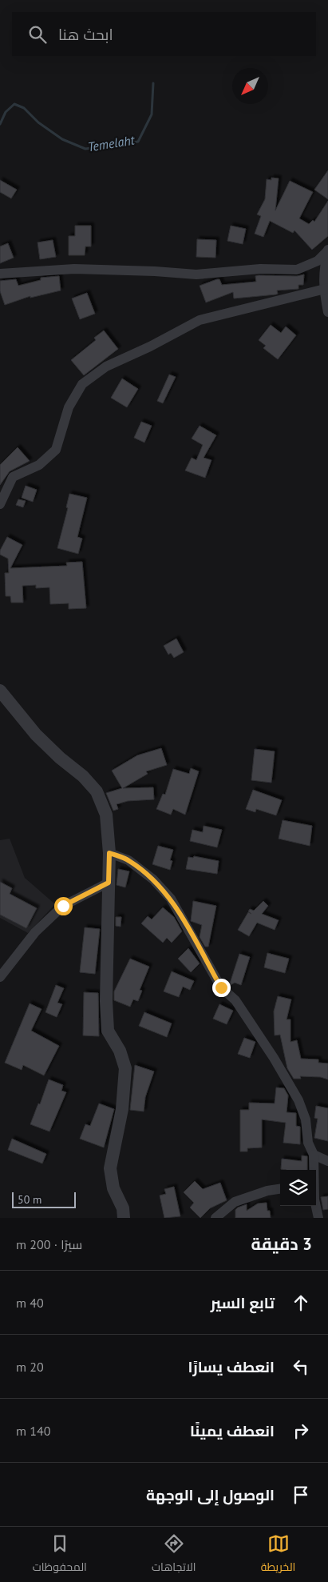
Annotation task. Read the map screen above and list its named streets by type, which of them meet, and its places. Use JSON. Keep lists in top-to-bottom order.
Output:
{
  "water": ["Temelaht"],
  "scale_bar": "50 m",
  "north": "bottom left",
  "page": {
    "search": "ابحث هنا",
    "scale": "50 m",
    "heading": ["3 دقيقة", "سيرًا · 200 m"],
    "list": [
      ["تابع السير", "40 m"],
      ["انعطف يسارًا", "20 m"],
      ["انعطف يمينًا", "140 m"],
      "الوصول إلى الوجهة"
    ],
    "nav": ["الخريطة", "الاتجاهات", "المحفوظات"]
  }
}
